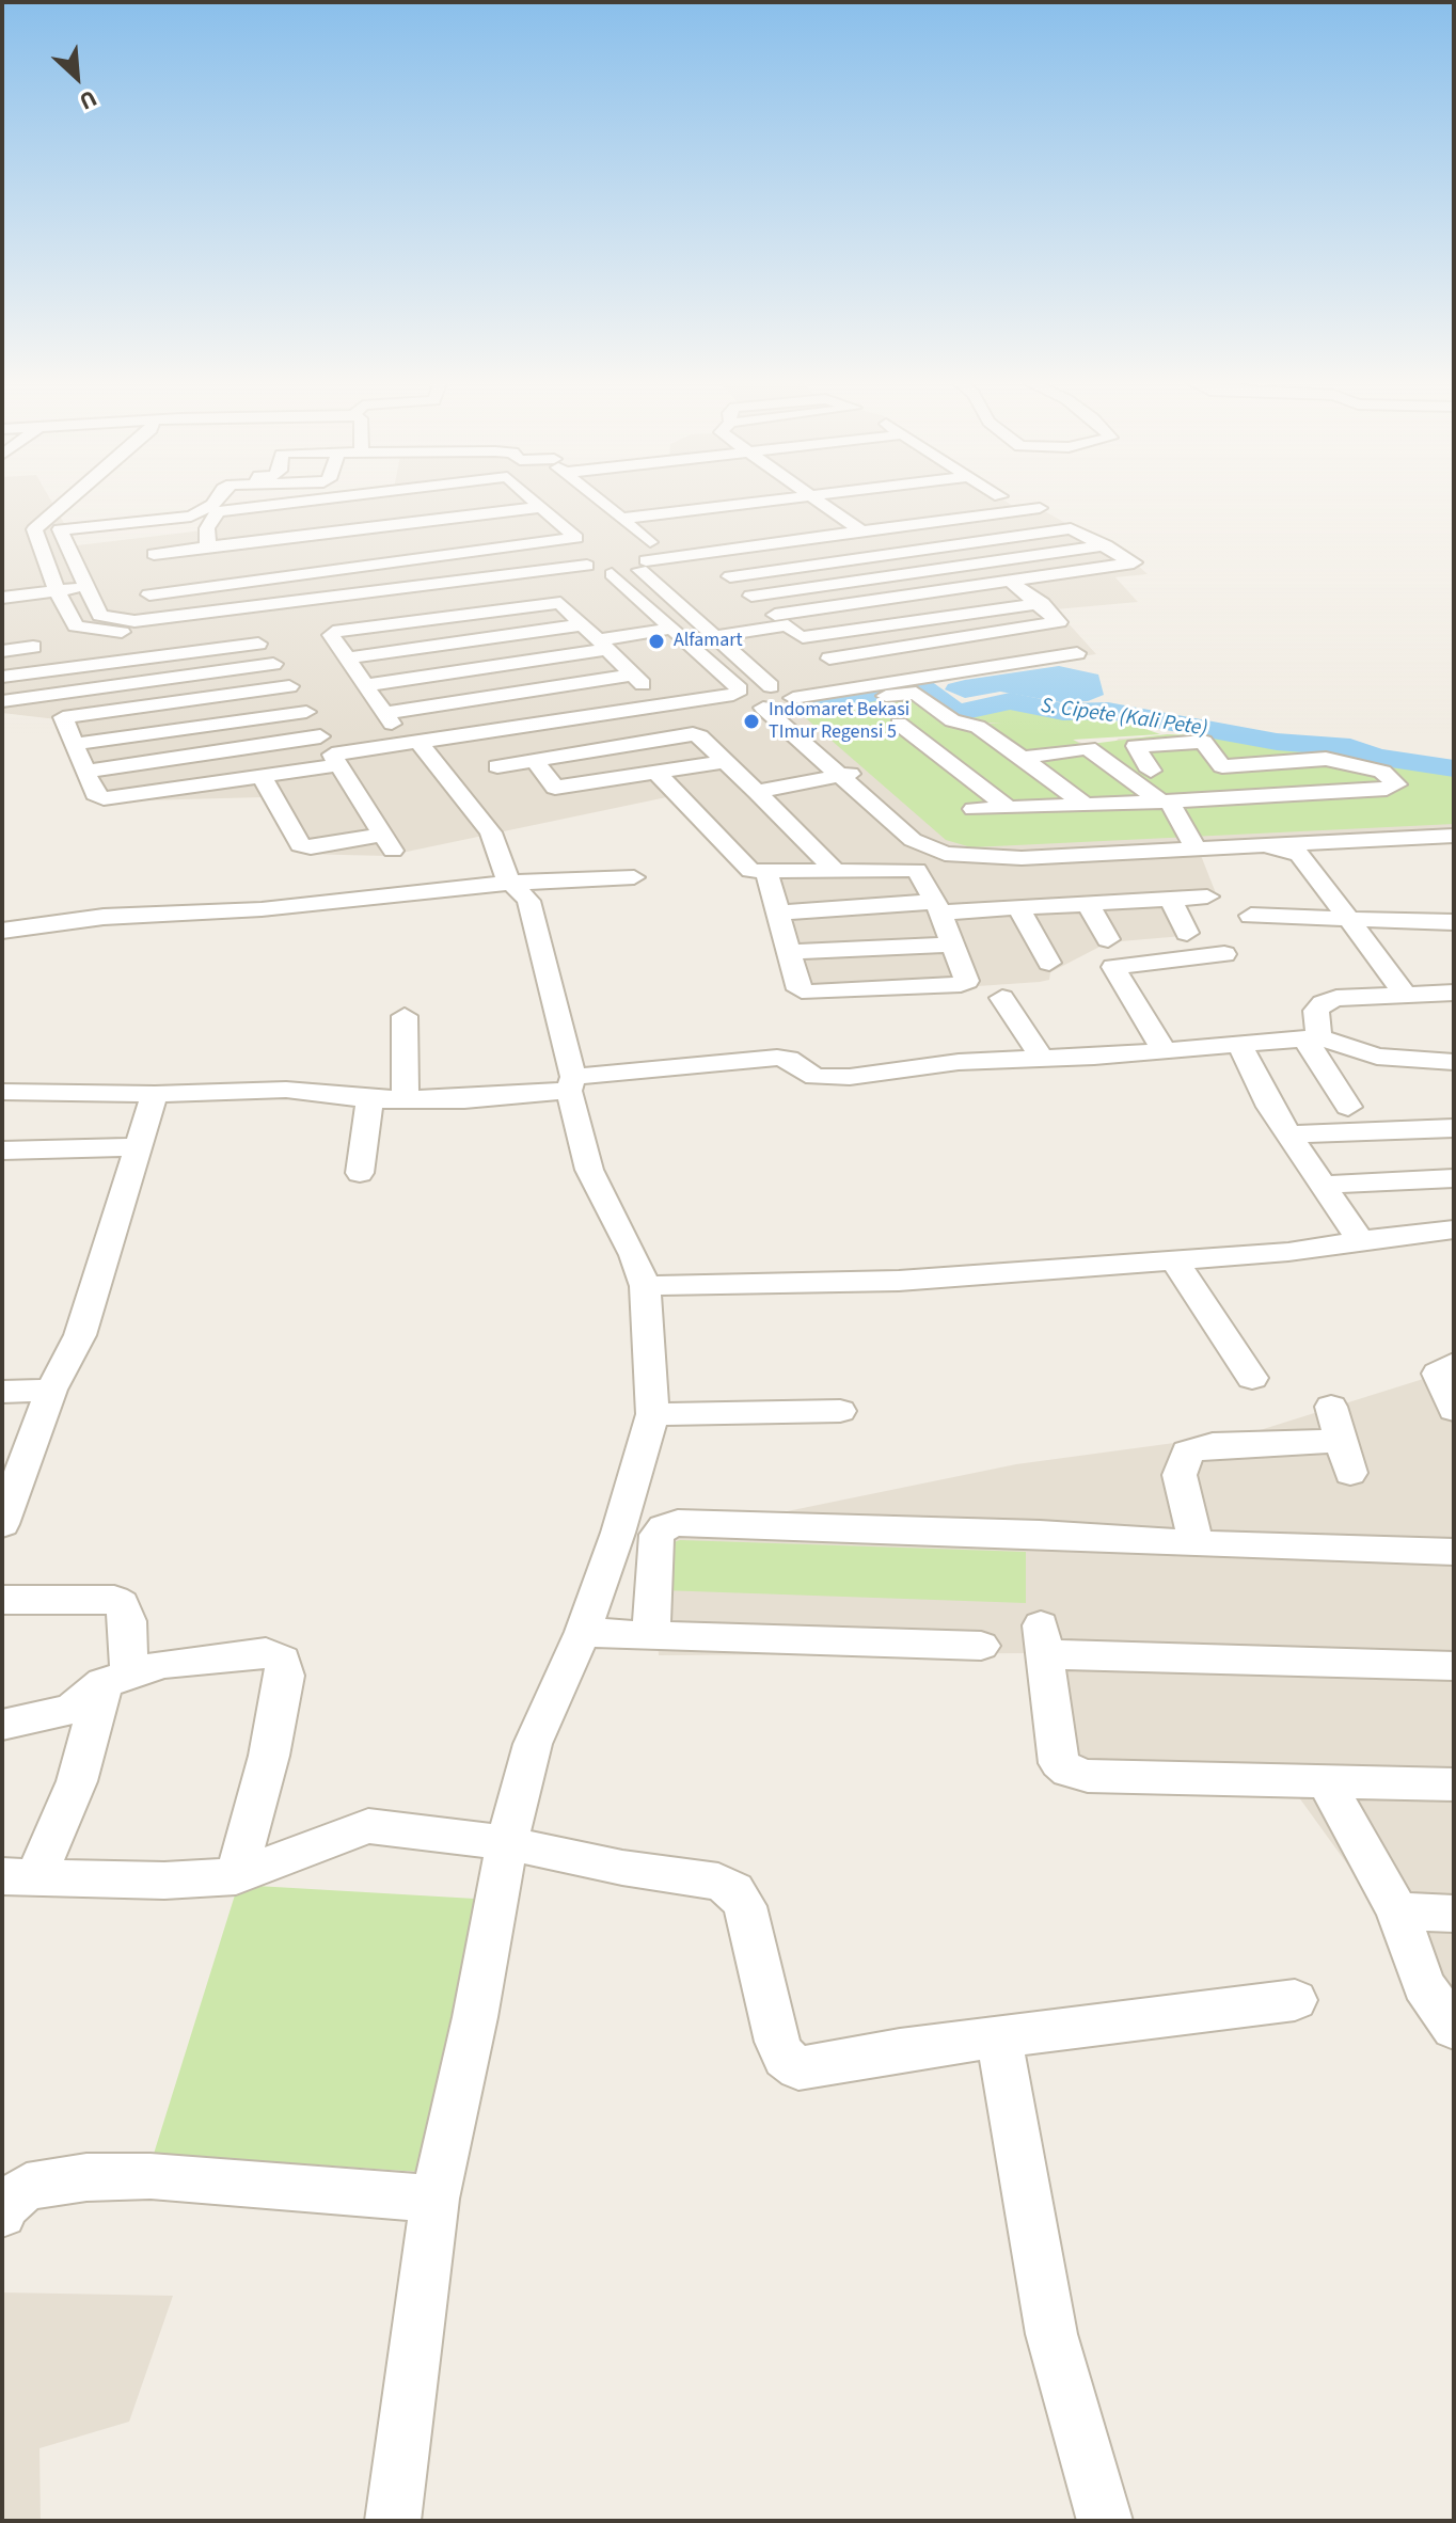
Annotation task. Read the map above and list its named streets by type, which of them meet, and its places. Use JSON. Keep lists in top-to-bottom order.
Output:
{
  "water": ["S. Cipete (Kali Pete)"],
  "places": ["Alfamart", "Indomaret Bekasi TImur Regensi 5"],
  "north": "bottom right"
}
